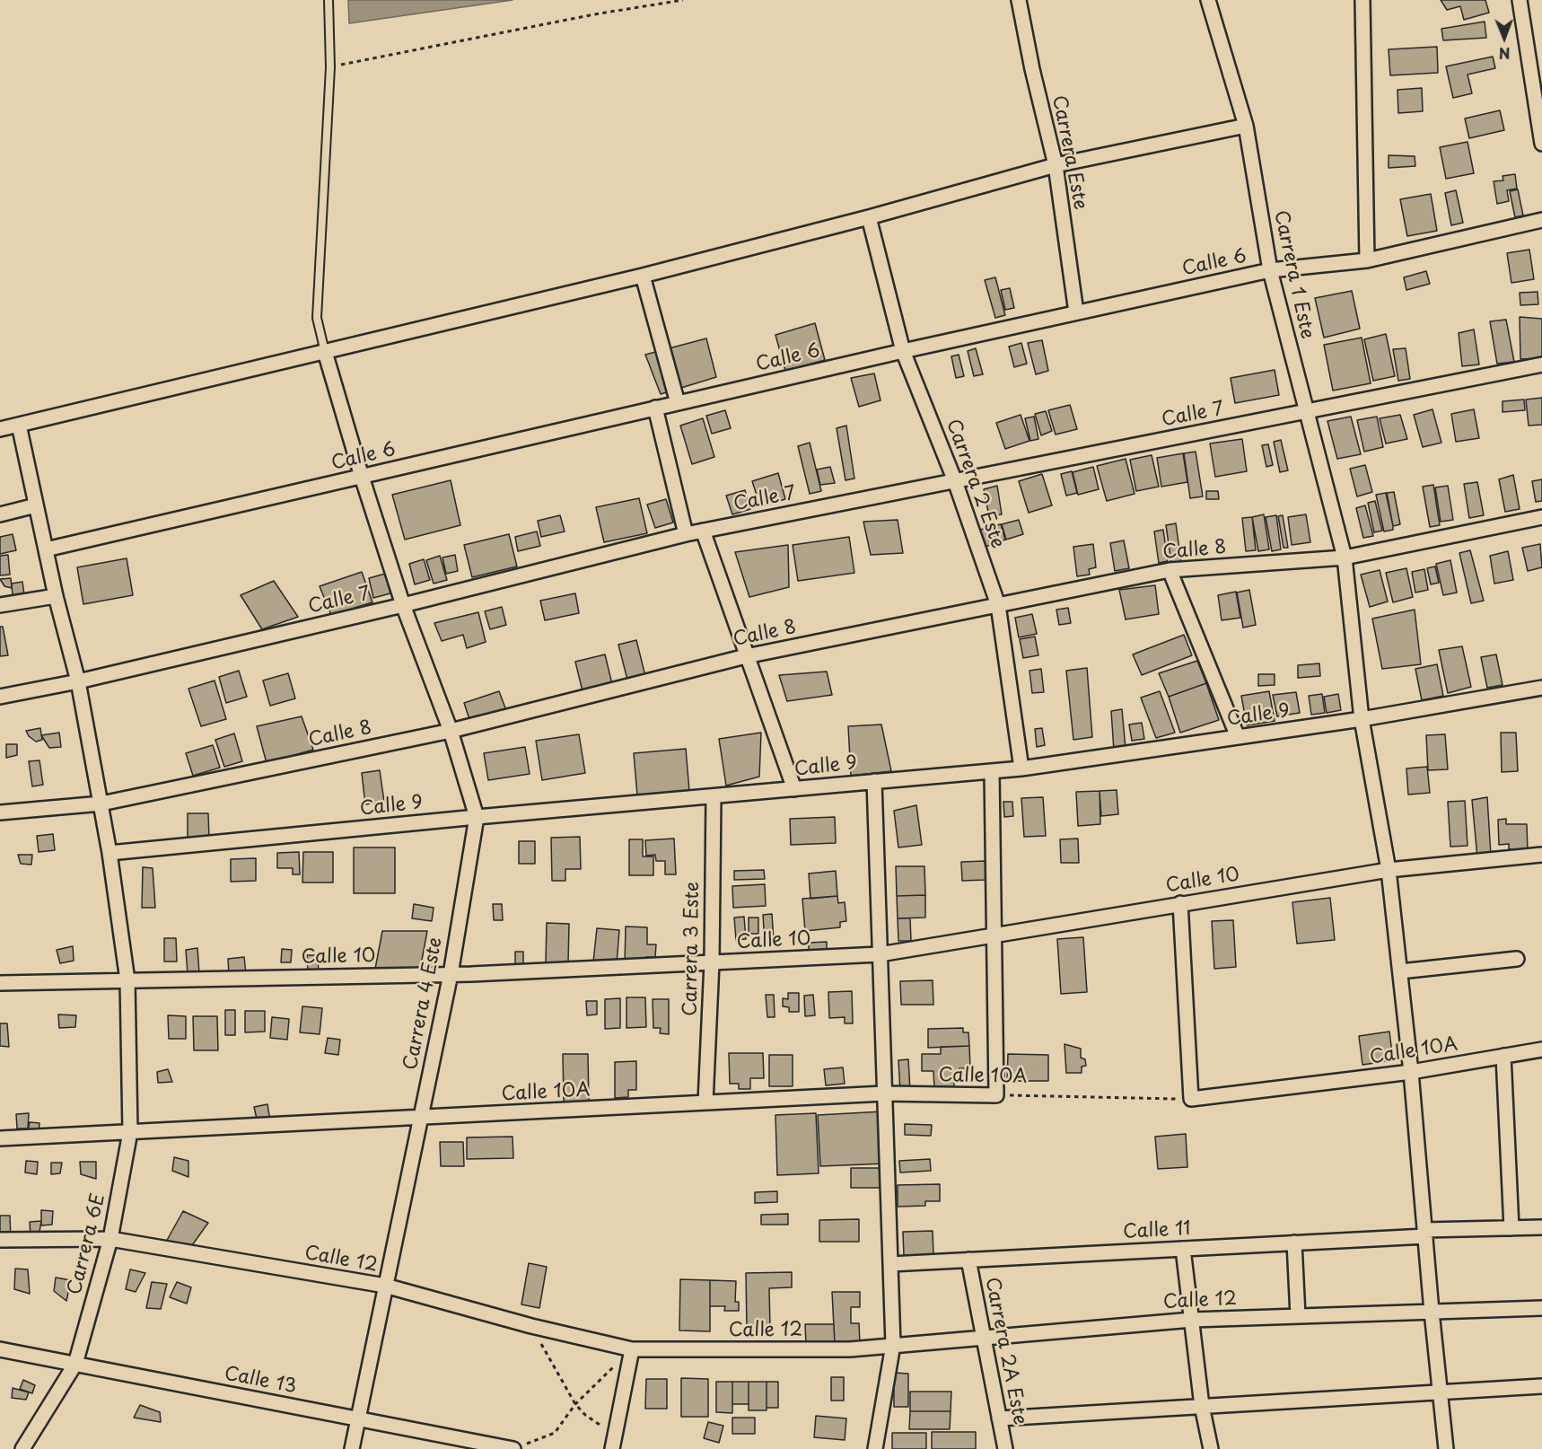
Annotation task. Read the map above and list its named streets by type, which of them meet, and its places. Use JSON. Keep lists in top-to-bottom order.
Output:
{
  "streets": {
    "street": [
      "Carrera Este",
      "Calle 6",
      "Carrera 1 Este",
      "Calle 7",
      "Carrera 2 Este",
      "Calle 8",
      "Calle 9",
      "Calle 10",
      "Carrera 3 Este",
      "Carrera 4 Este",
      "Calle 10A",
      "Calle 11",
      "Carrera 6E",
      "Calle 12",
      "Carrera 2A Este",
      "Calle 13"
    ]
  },
  "crossings": [
    ["Carrera Este", "Calle 6"],
    ["Calle 6", "Carrera 1 Este"],
    ["Calle 6", "Carrera 2 Este"],
    ["Calle 6", "Carrera 4 Este"],
    ["Calle 6", "Carrera 6E"],
    ["Carrera 1 Este", "Calle 7"],
    ["Carrera 1 Este", "Calle 8"],
    ["Carrera 1 Este", "Calle 9"],
    ["Carrera 1 Este", "Calle 10"],
    ["Carrera 1 Este", "Calle 10A"],
    ["Carrera 1 Este", "Calle 11"],
    ["Carrera 1 Este", "Calle 12"],
    ["Calle 7", "Carrera 2 Este"],
    ["Calle 7", "Carrera 4 Este"],
    ["Calle 7", "Carrera 6E"],
    ["Carrera 2 Este", "Calle 8"],
    ["Carrera 2 Este", "Calle 9"],
    ["Calle 8", "Carrera 4 Este"],
    ["Calle 8", "Carrera 6E"],
    ["Calle 9", "Carrera 3 Este"],
    ["Calle 9", "Carrera 4 Este"],
    ["Calle 9", "Carrera 6E"],
    ["Calle 10", "Carrera 3 Este"],
    ["Calle 10", "Carrera 4 Este"],
    ["Calle 10", "Carrera 6E"],
    ["Carrera 3 Este", "Calle 10A"],
    ["Carrera 4 Este", "Calle 10A"],
    ["Carrera 4 Este", "Calle 12"],
    ["Carrera 4 Este", "Calle 13"],
    ["Calle 10A", "Carrera 6E"],
    ["Calle 11", "Carrera 2A Este"],
    ["Carrera 6E", "Calle 12"],
    ["Carrera 6E", "Calle 13"],
    ["Calle 12", "Carrera 2A Este"]
  ],
  "north": "bottom"
}
